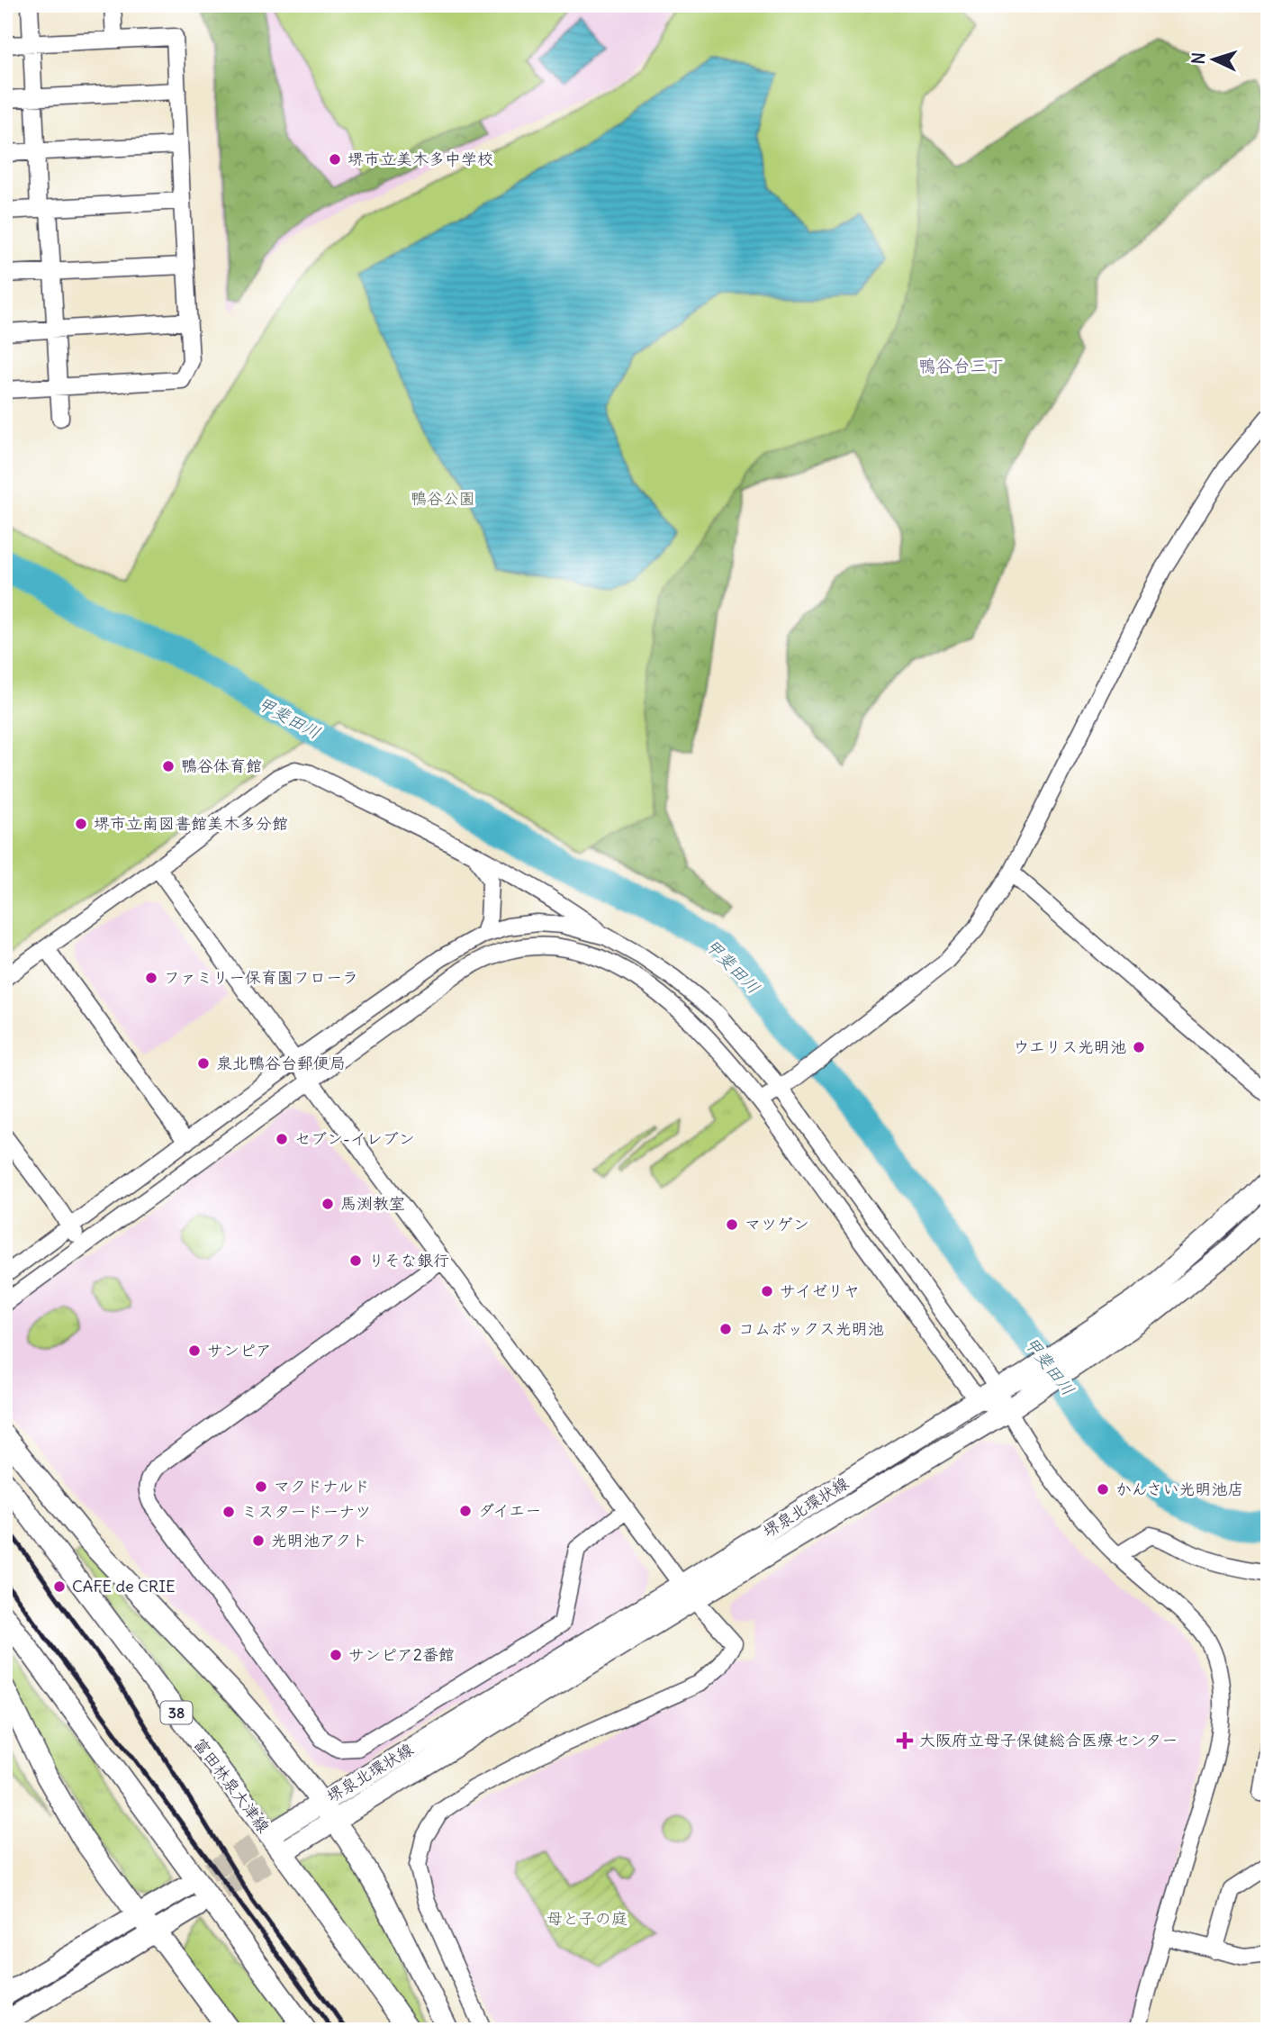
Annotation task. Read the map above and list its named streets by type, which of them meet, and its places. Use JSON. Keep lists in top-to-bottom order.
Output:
{
  "streets": {
    "main road": ["堺泉北環状線", "38", "富田林泉大津線"]
  },
  "crossings": [
    ["堺泉北環状線", "富田林泉大津線"]
  ],
  "districts": ["鴨谷台三丁"],
  "water": ["甲斐田川"],
  "parks": ["鴨谷公園", "母と子の庭"],
  "places": {
    "other": [
      "堺市立美木多中学校",
      "鴨谷体育館",
      "堺市立南図書館美木多分館",
      "ファミリー保育園フローラ",
      "ウエリス光明池",
      "泉北鴨谷台郵便局",
      "セブン-イレブン",
      "馬渕教室",
      "マツゲン",
      "りそな銀行",
      "サイゼリヤ",
      "コムボックス光明池",
      "サンピア",
      "マクドナルド",
      "かんさい光明池店",
      "ダイエー",
      "ミスタードーナツ",
      "光明池アクト",
      "CAFE de CRIE",
      "サンピア2番館"
    ],
    "health": ["大阪府立母子保健総合医療センター"]
  },
  "north": "left"
}
